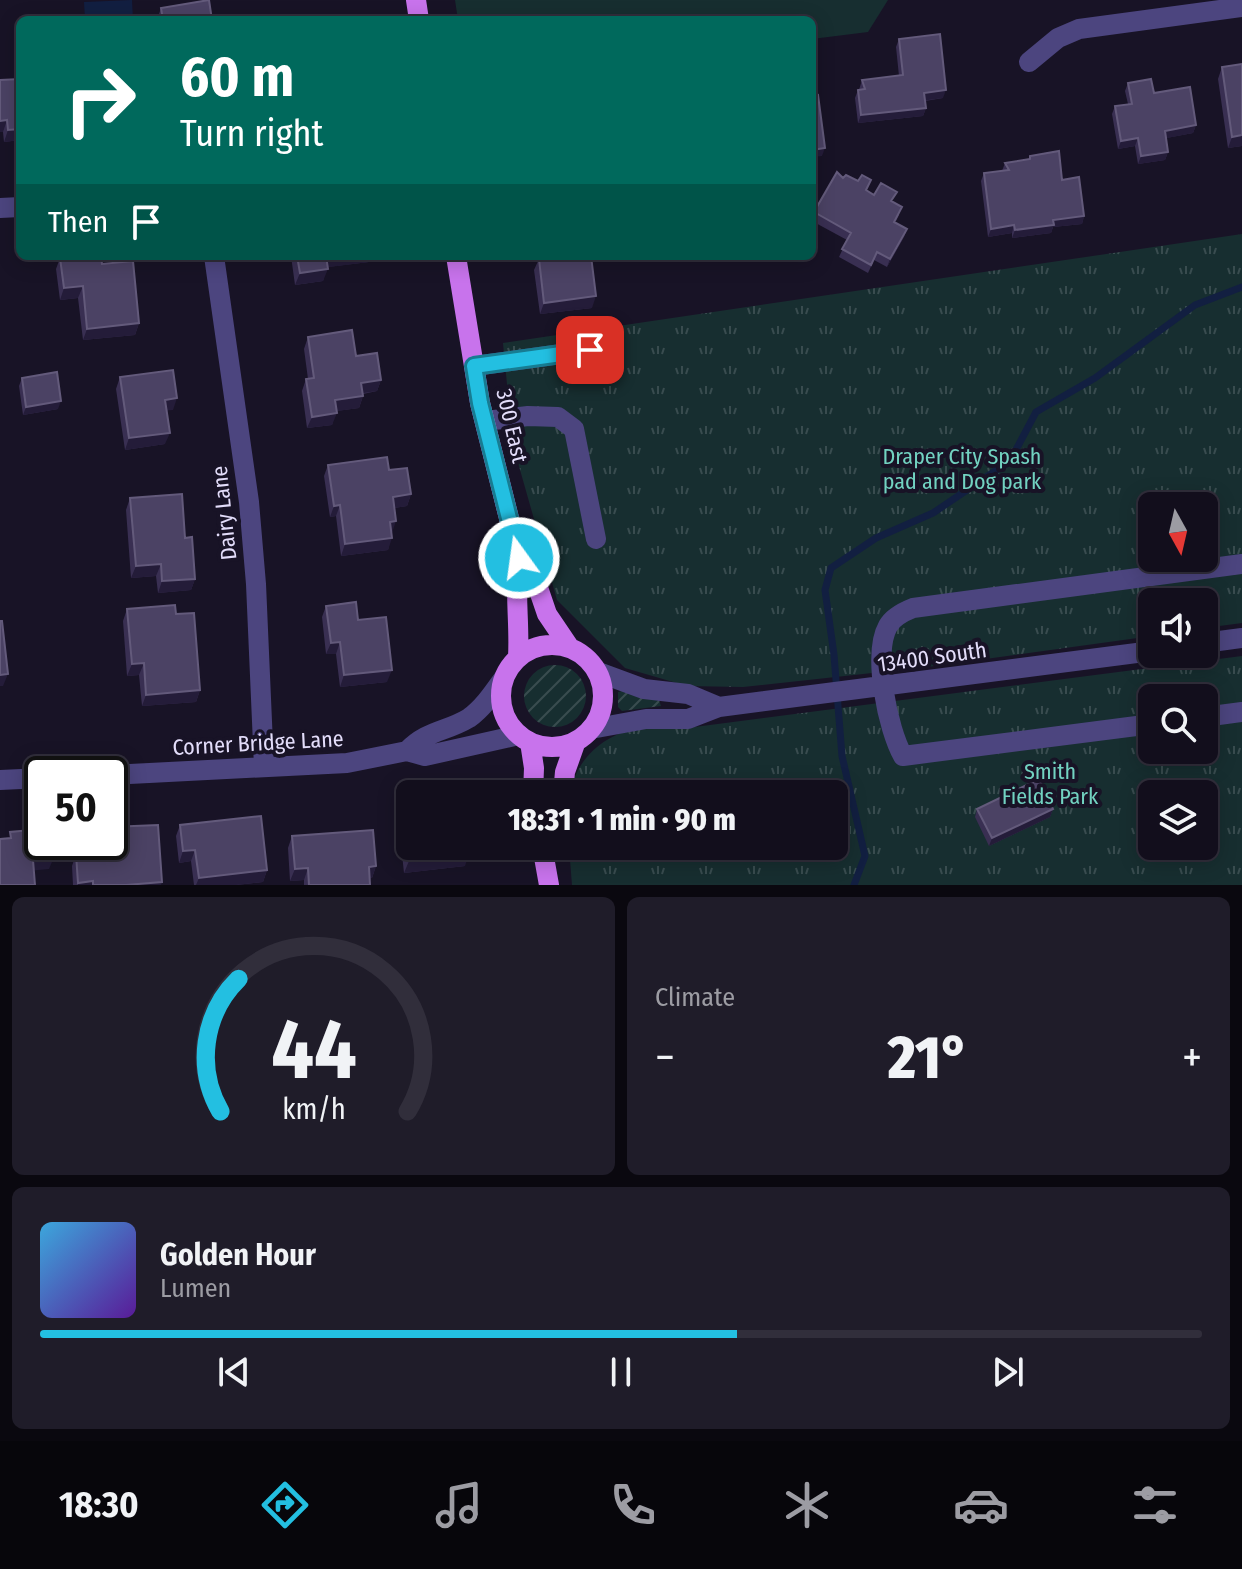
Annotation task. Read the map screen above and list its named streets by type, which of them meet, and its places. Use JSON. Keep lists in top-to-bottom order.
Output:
{
  "streets": {
    "main road": ["300 East"],
    "street": ["Dairy Lane", "13400 South", "Corner Bridge Lane"]
  },
  "crossings": [
    ["300 East", "13400 South"],
    ["300 East", "Corner Bridge Lane"],
    ["Dairy Lane", "Corner Bridge Lane"],
    ["13400 South", "Corner Bridge Lane"]
  ],
  "parks": ["Draper City Spash pad and Dog park", "Smith Fields Park"],
  "north": "bottom",
  "page": {
    "turn": ["60 m", "Turn right"],
    "then": "Then",
    "limit": "50",
    "trip": "18:31 · 1 min · 90 m",
    "tile": "Climate",
    "heat": ["−", "21°", "+"],
    "song": ["Golden Hour", "Lumen"],
    "tabs": "18:30",
    "gauge": ["44", "km/h"]
  }
}
